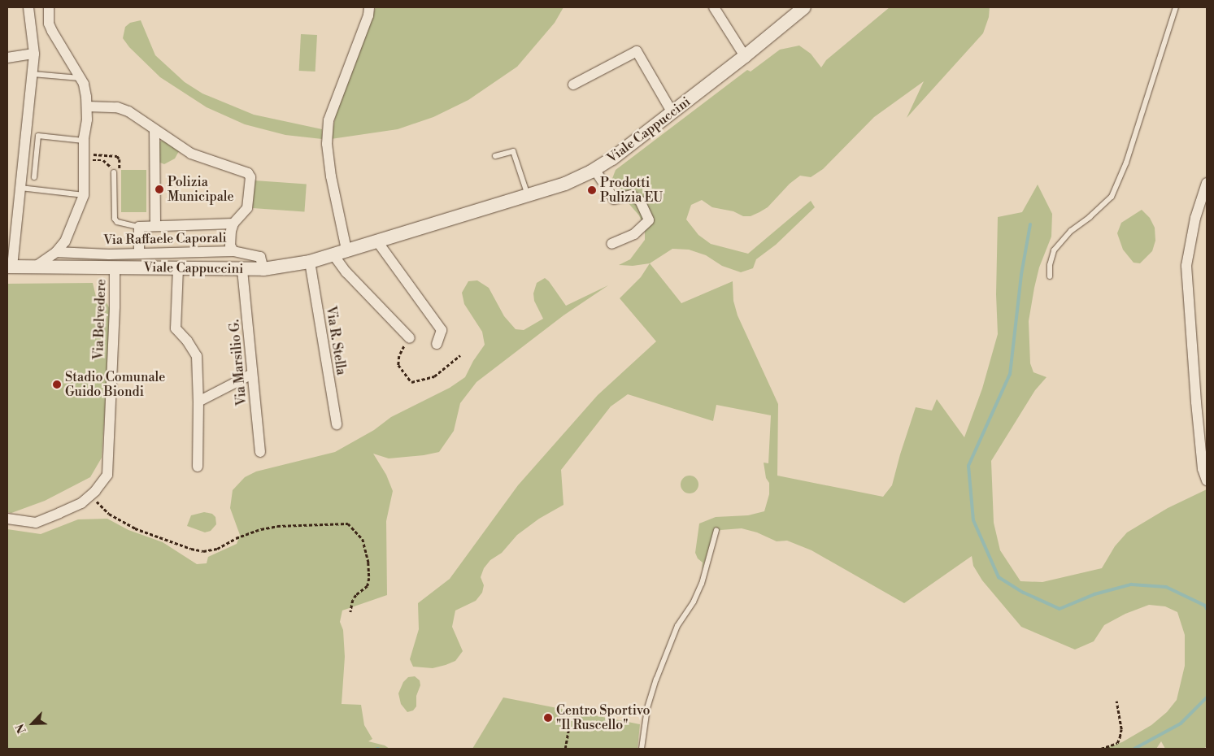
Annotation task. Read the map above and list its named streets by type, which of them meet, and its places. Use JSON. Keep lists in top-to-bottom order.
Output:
{
  "streets": {
    "street": [
      "Viale Cappuccini",
      "Via Raffaele Caporali",
      "Via Belvedere",
      "Via R. Stella",
      "Via Marsilio G."
    ]
  },
  "crossings": [
    ["Viale Cappuccini", "Via Raffaele Caporali"],
    ["Viale Cappuccini", "Via Belvedere"],
    ["Viale Cappuccini", "Via R. Stella"],
    ["Viale Cappuccini", "Via Marsilio G."]
  ],
  "places": [
    "Polizia Municipale",
    "Prodotti Pulizia EU",
    "Stadio Comunale Guido Biondi",
    "Centro Sportivo \"Il Ruscello\""
  ],
  "north": "bottom left"
}
